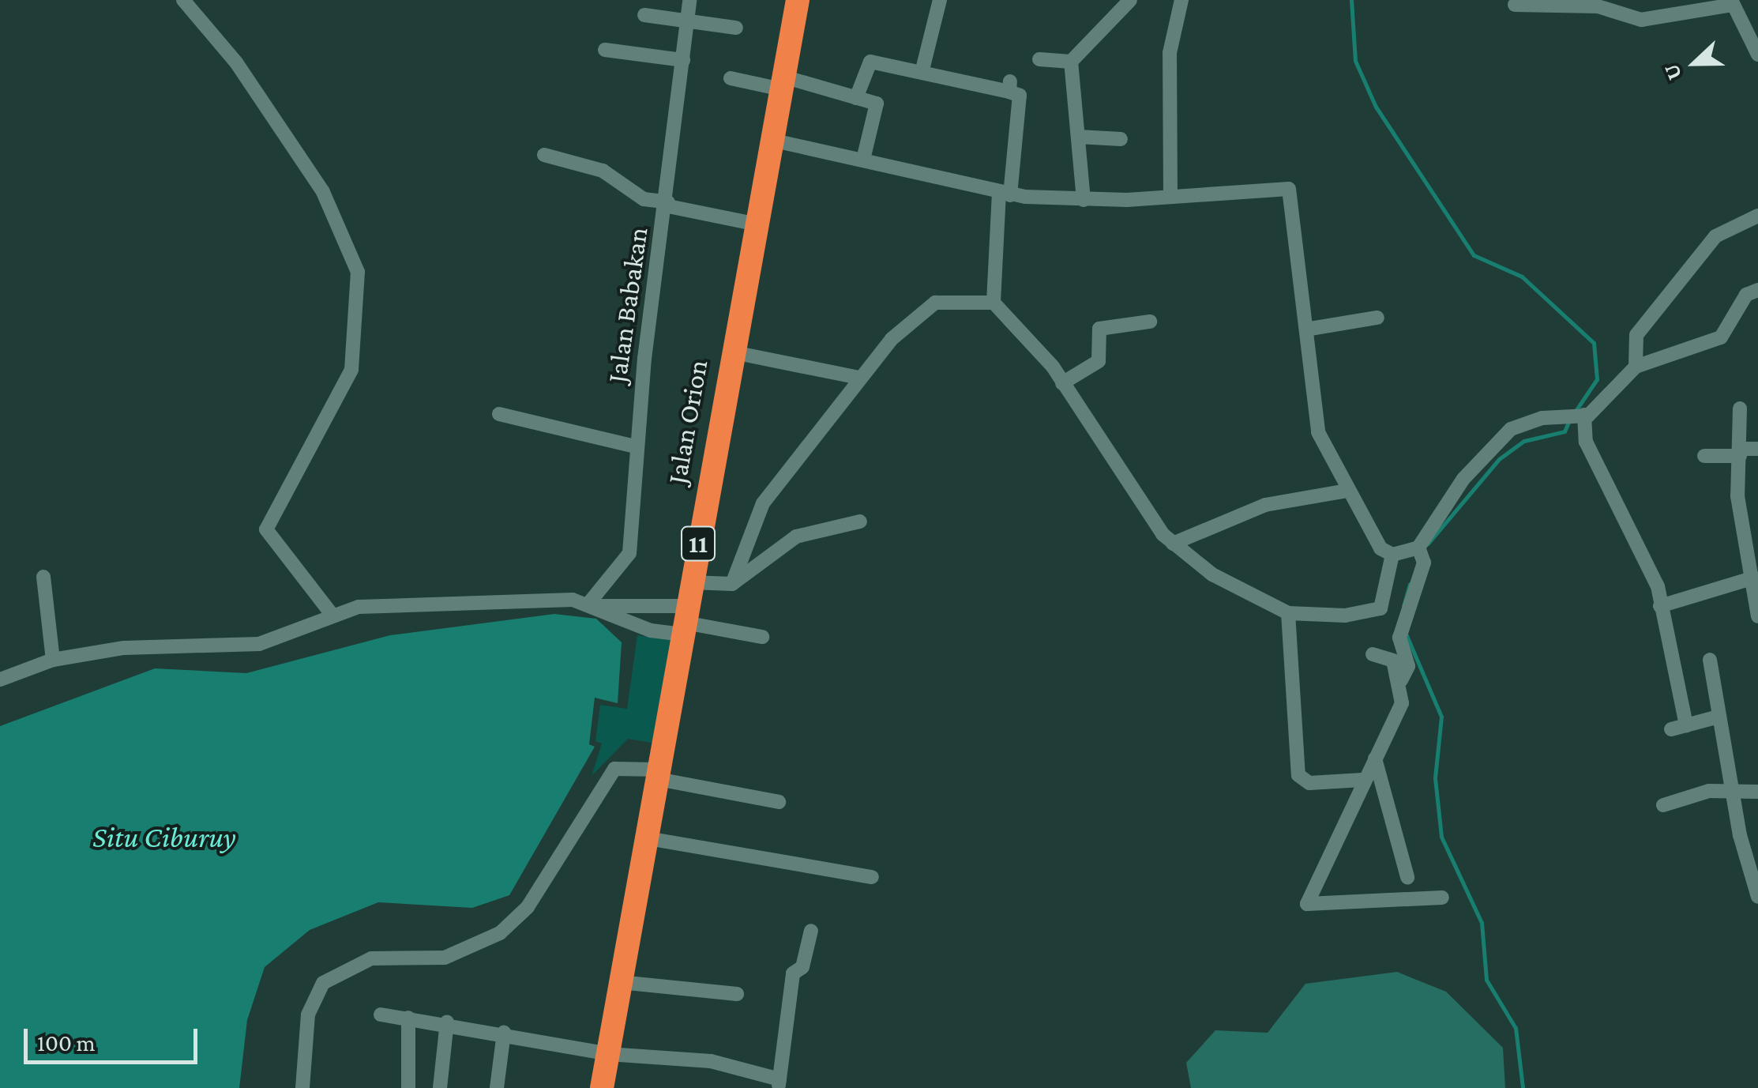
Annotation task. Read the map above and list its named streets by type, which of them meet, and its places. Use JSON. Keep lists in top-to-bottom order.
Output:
{
  "streets": {
    "highway": ["Jalan Orion", "11"],
    "street": ["Jalan Babakan"]
  },
  "water": ["Situ Ciburuy"],
  "scale_bar": "100 m",
  "north": "left"
}
